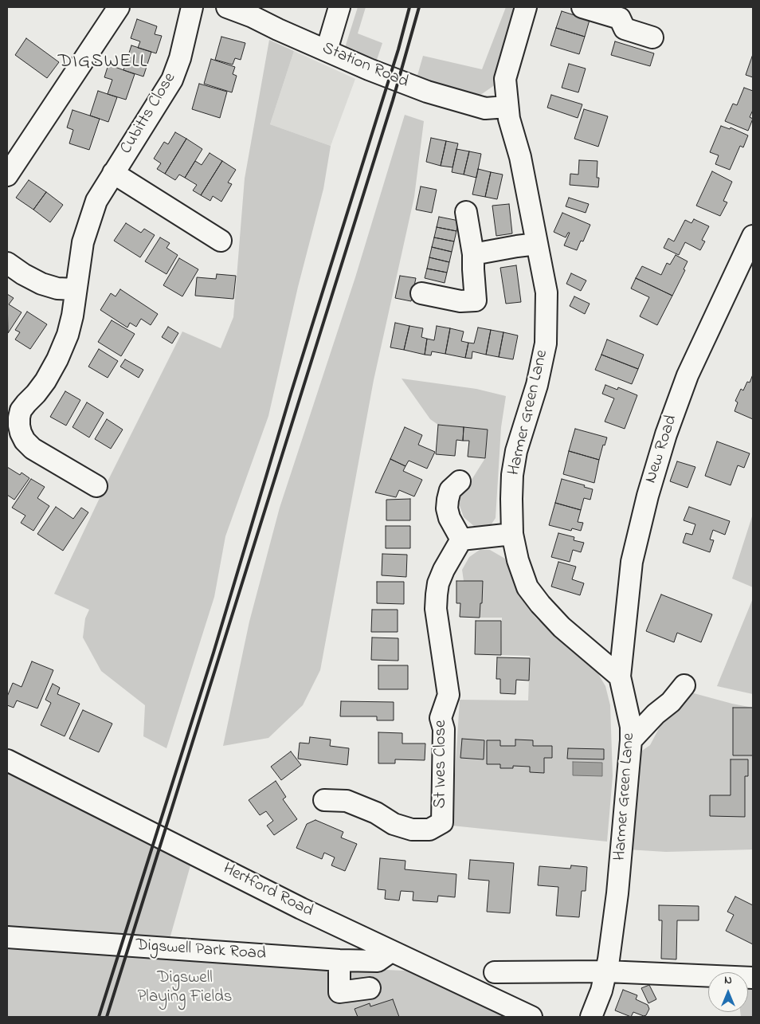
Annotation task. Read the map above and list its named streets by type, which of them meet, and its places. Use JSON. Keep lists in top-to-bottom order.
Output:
{
  "streets": {
    "street": [
      "Station Road",
      "Cubitts Close",
      "Harmer Green Lane",
      "New Road",
      "St Ives Close",
      "Hertford Road",
      "Digswell Park Road"
    ]
  },
  "crossings": [
    ["Station Road", "Harmer Green Lane"],
    ["Harmer Green Lane", "New Road"],
    ["Hertford Road", "Digswell Park Road"]
  ],
  "districts": ["DIGSWELL"],
  "parks": ["Digswell Playing Fields"],
  "north": "top"
}
